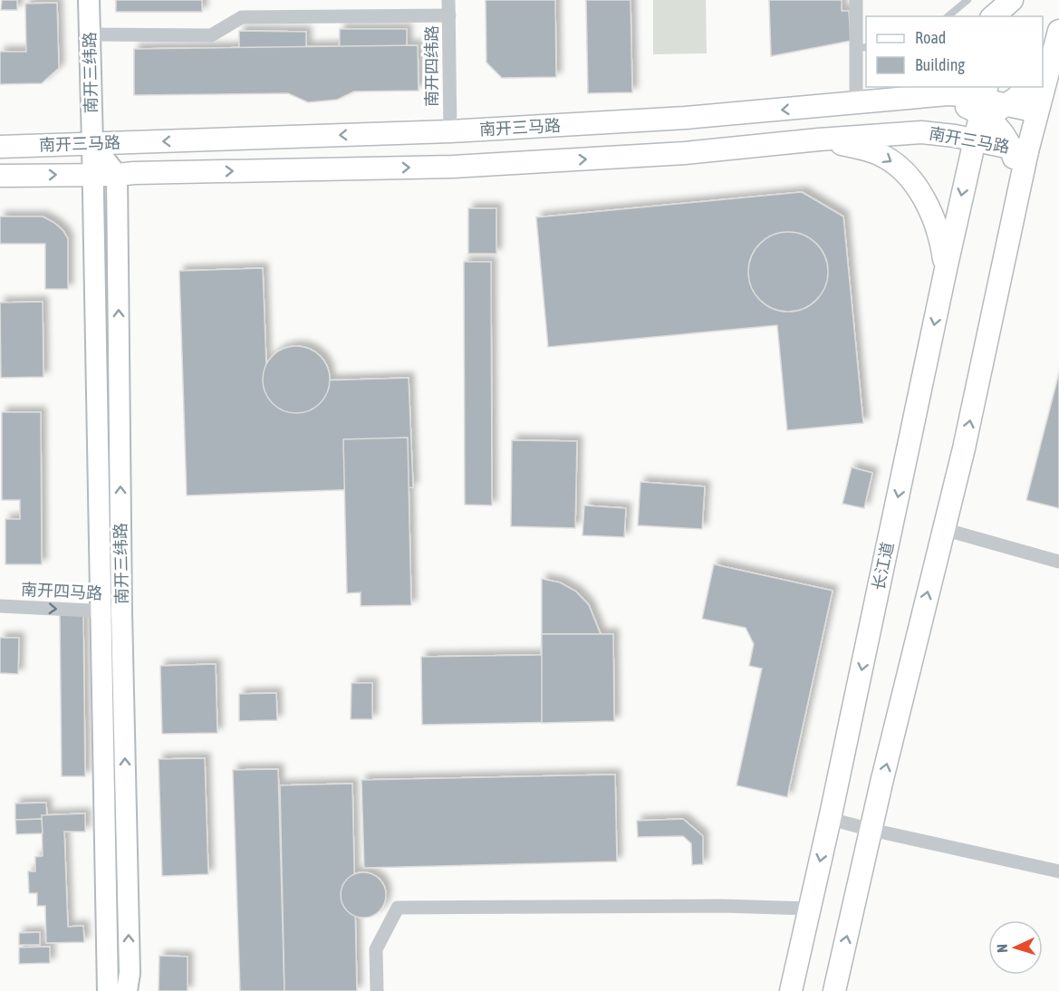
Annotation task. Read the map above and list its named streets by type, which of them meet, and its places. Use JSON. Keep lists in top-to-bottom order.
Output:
{
  "streets": {
    "main road": ["南开三马路", "长江道"],
    "street": ["南开四纬路", "南开三纬路", "南开四马路"]
  },
  "crossings": [
    ["南开四纬路", "南开三马路"],
    ["南开三纬路", "南开三马路"],
    ["南开三纬路", "南开四马路"],
    ["南开三马路", "长江道"]
  ],
  "one_way": ["南开四马路"],
  "legend": ["Road", "Building"],
  "north": "left"
}
